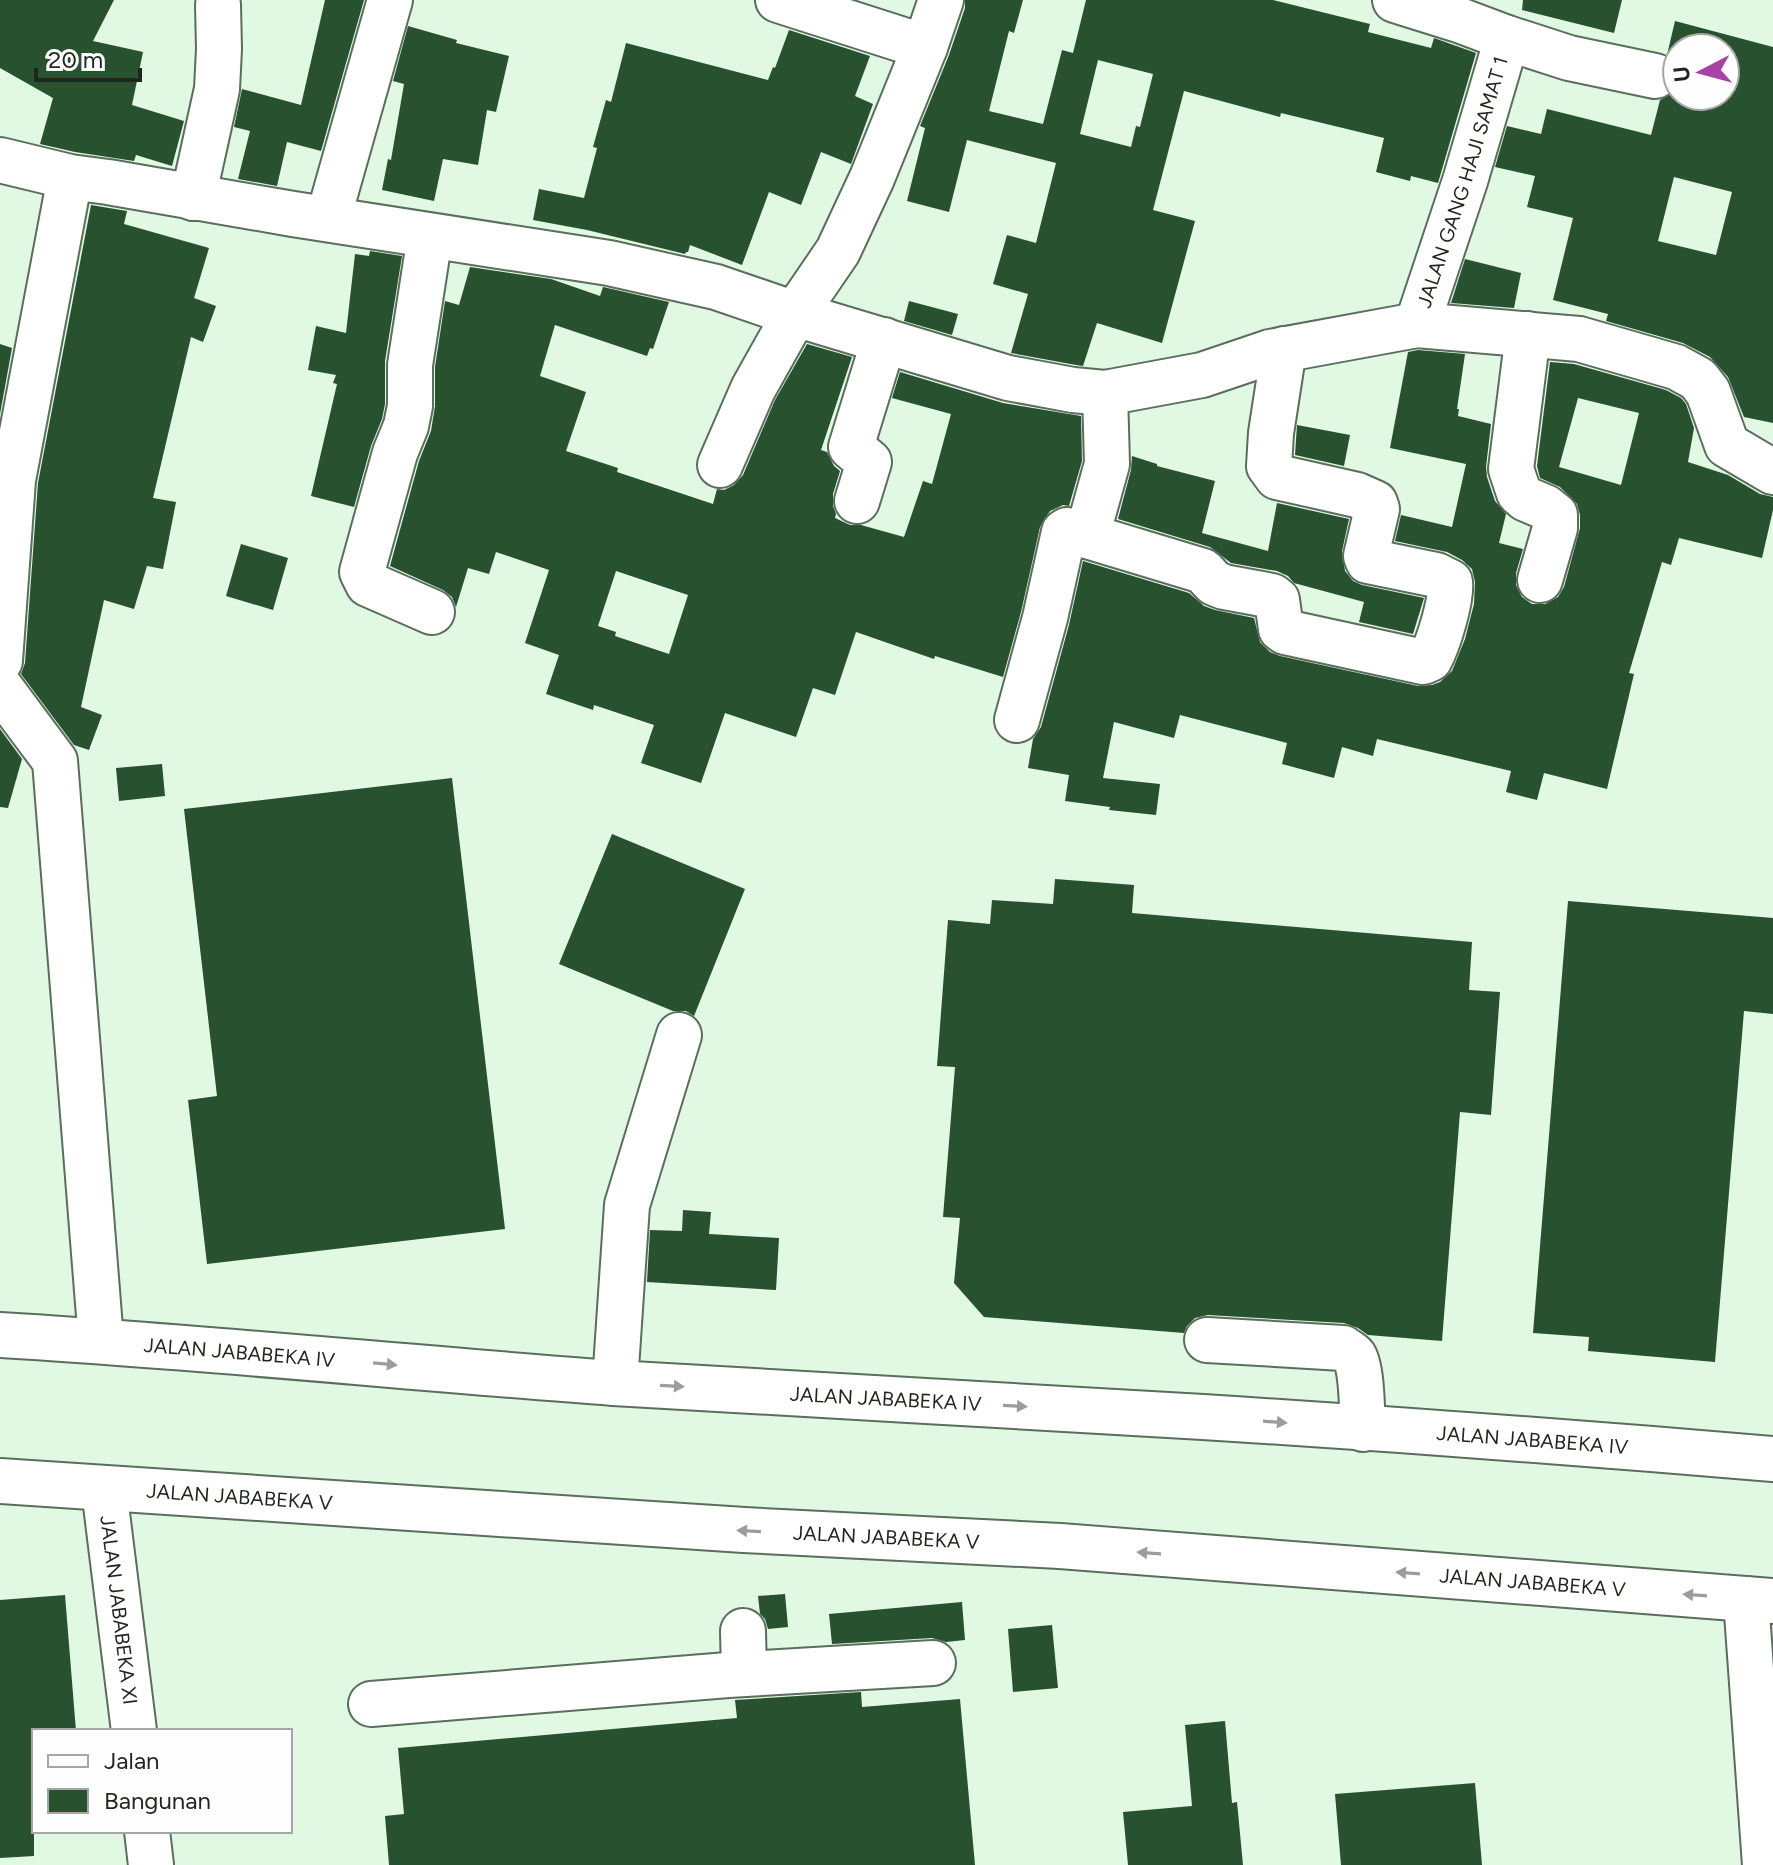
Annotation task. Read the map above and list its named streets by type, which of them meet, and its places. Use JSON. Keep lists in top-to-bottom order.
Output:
{
  "streets": {
    "street": [
      "JALAN GANG HAJI SAMAT 1",
      "JALAN JABABEKA IV",
      "JALAN JABABEKA V",
      "JALAN JABABEKA XI"
    ]
  },
  "crossings": [
    ["JALAN JABABEKA V", "JALAN JABABEKA XI"]
  ],
  "legend": ["Jalan", "Bangunan"],
  "scale_bar": "20 m",
  "north": "left"
}
